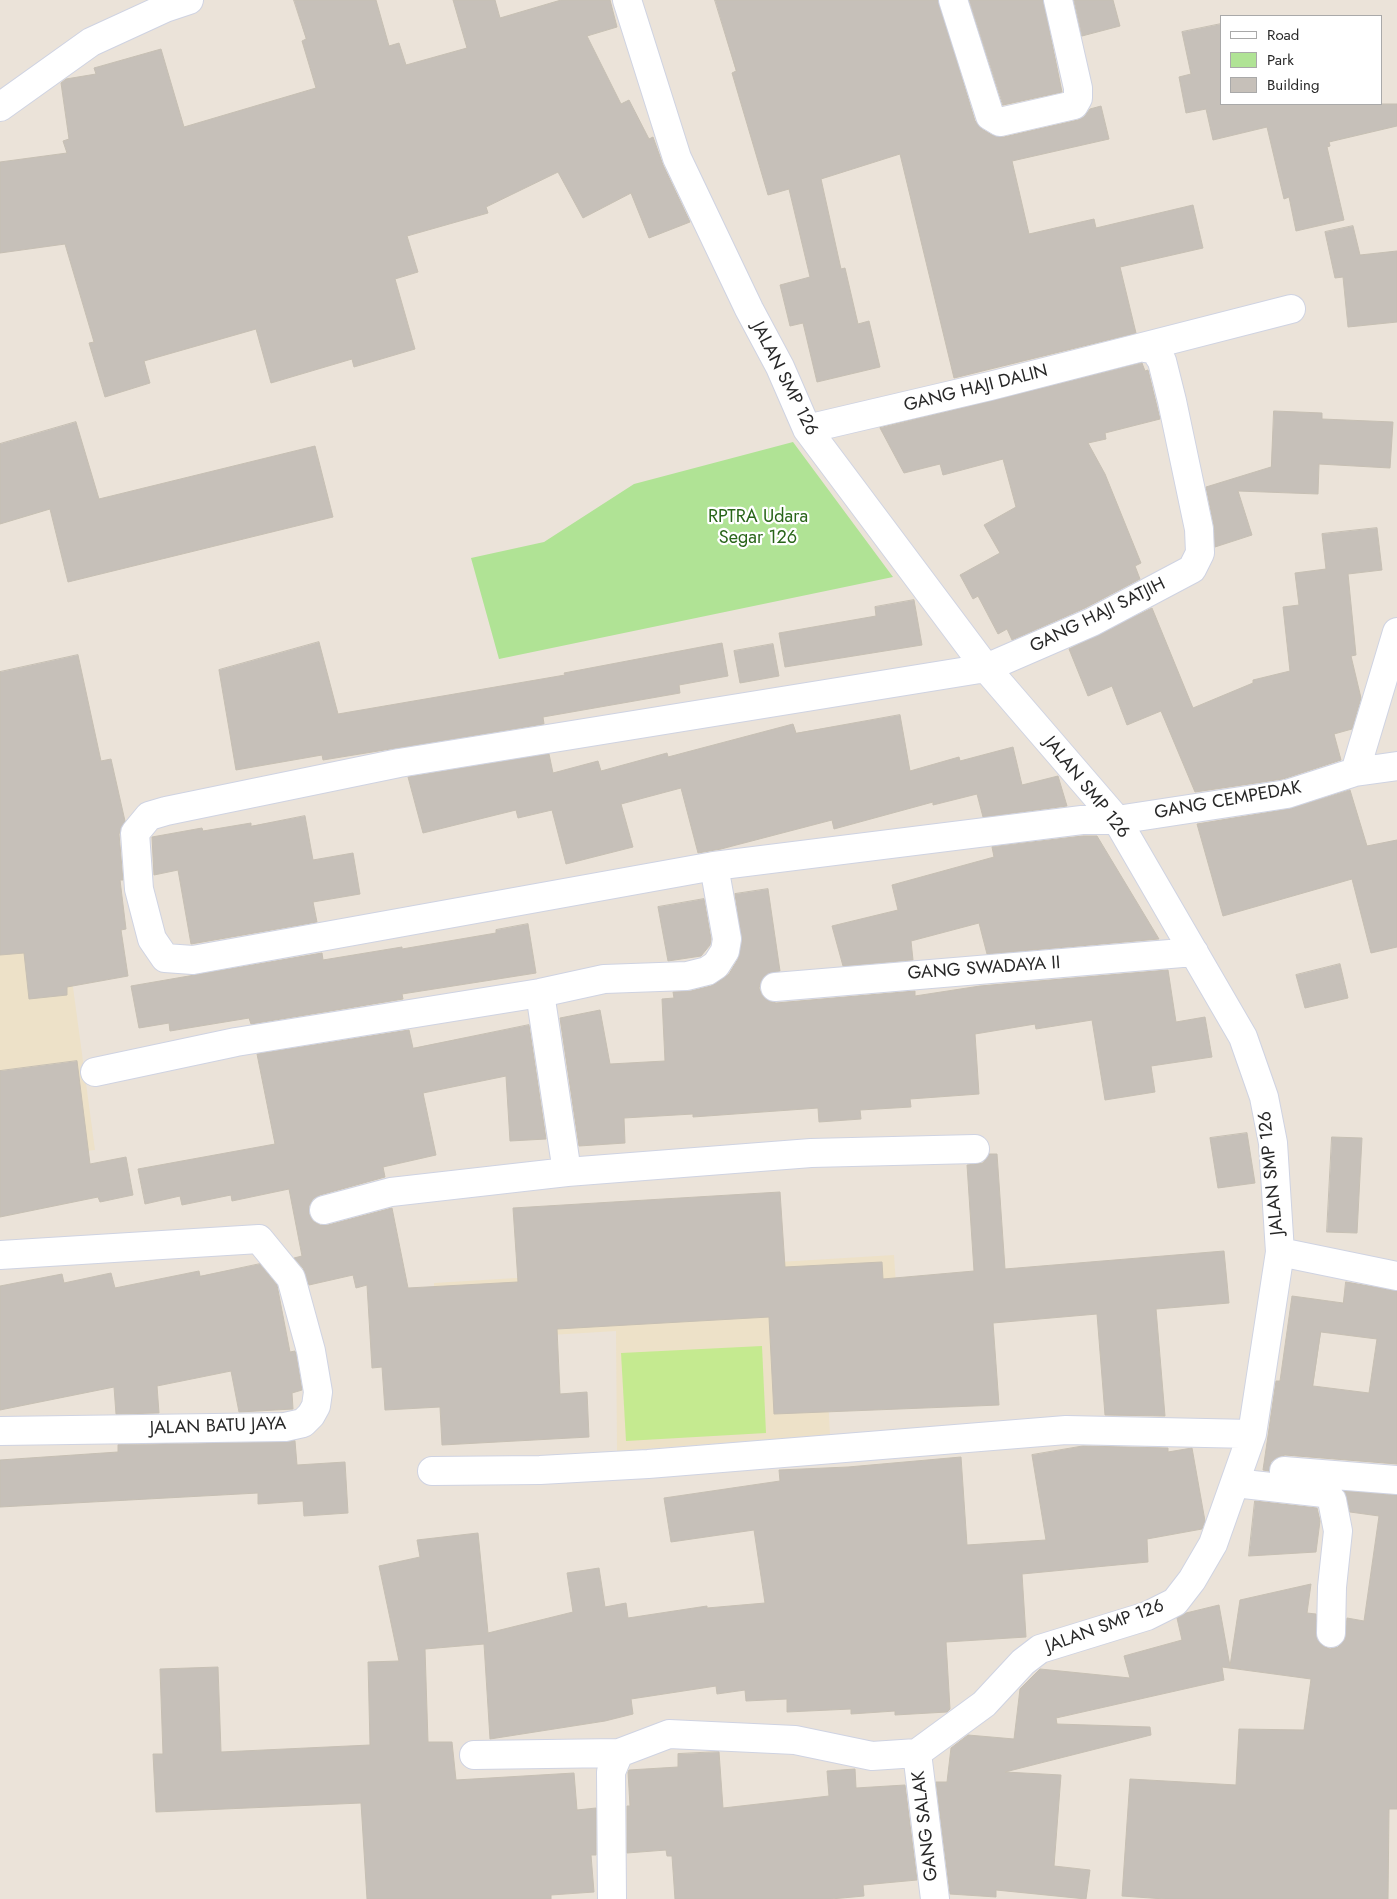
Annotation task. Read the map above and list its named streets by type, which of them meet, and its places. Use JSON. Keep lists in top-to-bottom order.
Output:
{
  "streets": {
    "street": [
      "JALAN SMP 126",
      "GANG HAJI DALIN",
      "GANG HAJI SATJIH",
      "GANG CEMPEDAK",
      "GANG SWADAYA II",
      "JALAN BATU JAYA",
      "GANG SALAK"
    ]
  },
  "crossings": [
    ["JALAN SMP 126", "GANG HAJI DALIN"],
    ["JALAN SMP 126", "GANG HAJI SATJIH"],
    ["JALAN SMP 126", "GANG CEMPEDAK"],
    ["JALAN SMP 126", "GANG SWADAYA II"],
    ["JALAN SMP 126", "GANG SALAK"],
    ["GANG HAJI DALIN", "GANG HAJI SATJIH"],
    ["GANG HAJI SATJIH", "GANG CEMPEDAK"]
  ],
  "parks": ["RPTRA Udara Segar 126"],
  "legend": ["Road", "Park", "Building"]
}
